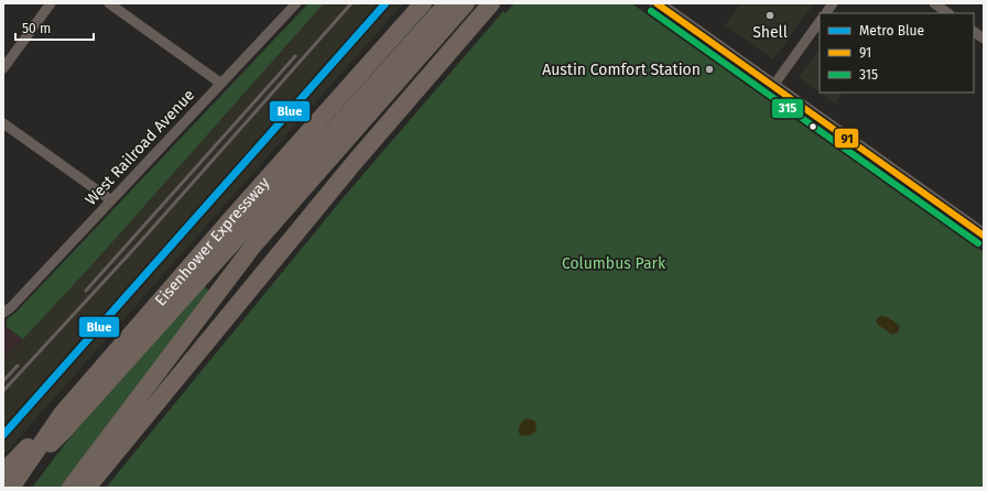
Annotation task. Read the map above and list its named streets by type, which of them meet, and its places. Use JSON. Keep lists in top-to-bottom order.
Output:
{
  "streets": {
    "highway": ["Eisenhower Expressway"],
    "street": ["West Railroad Avenue"]
  },
  "parks": ["Columbus Park"],
  "places": ["Shell", "Austin Comfort Station"],
  "lines": ["metro line Blue", "transit line 91", "transit line 315"],
  "legend": ["Metro Blue", "91", "315"],
  "scale_bar": "50 m"
}
